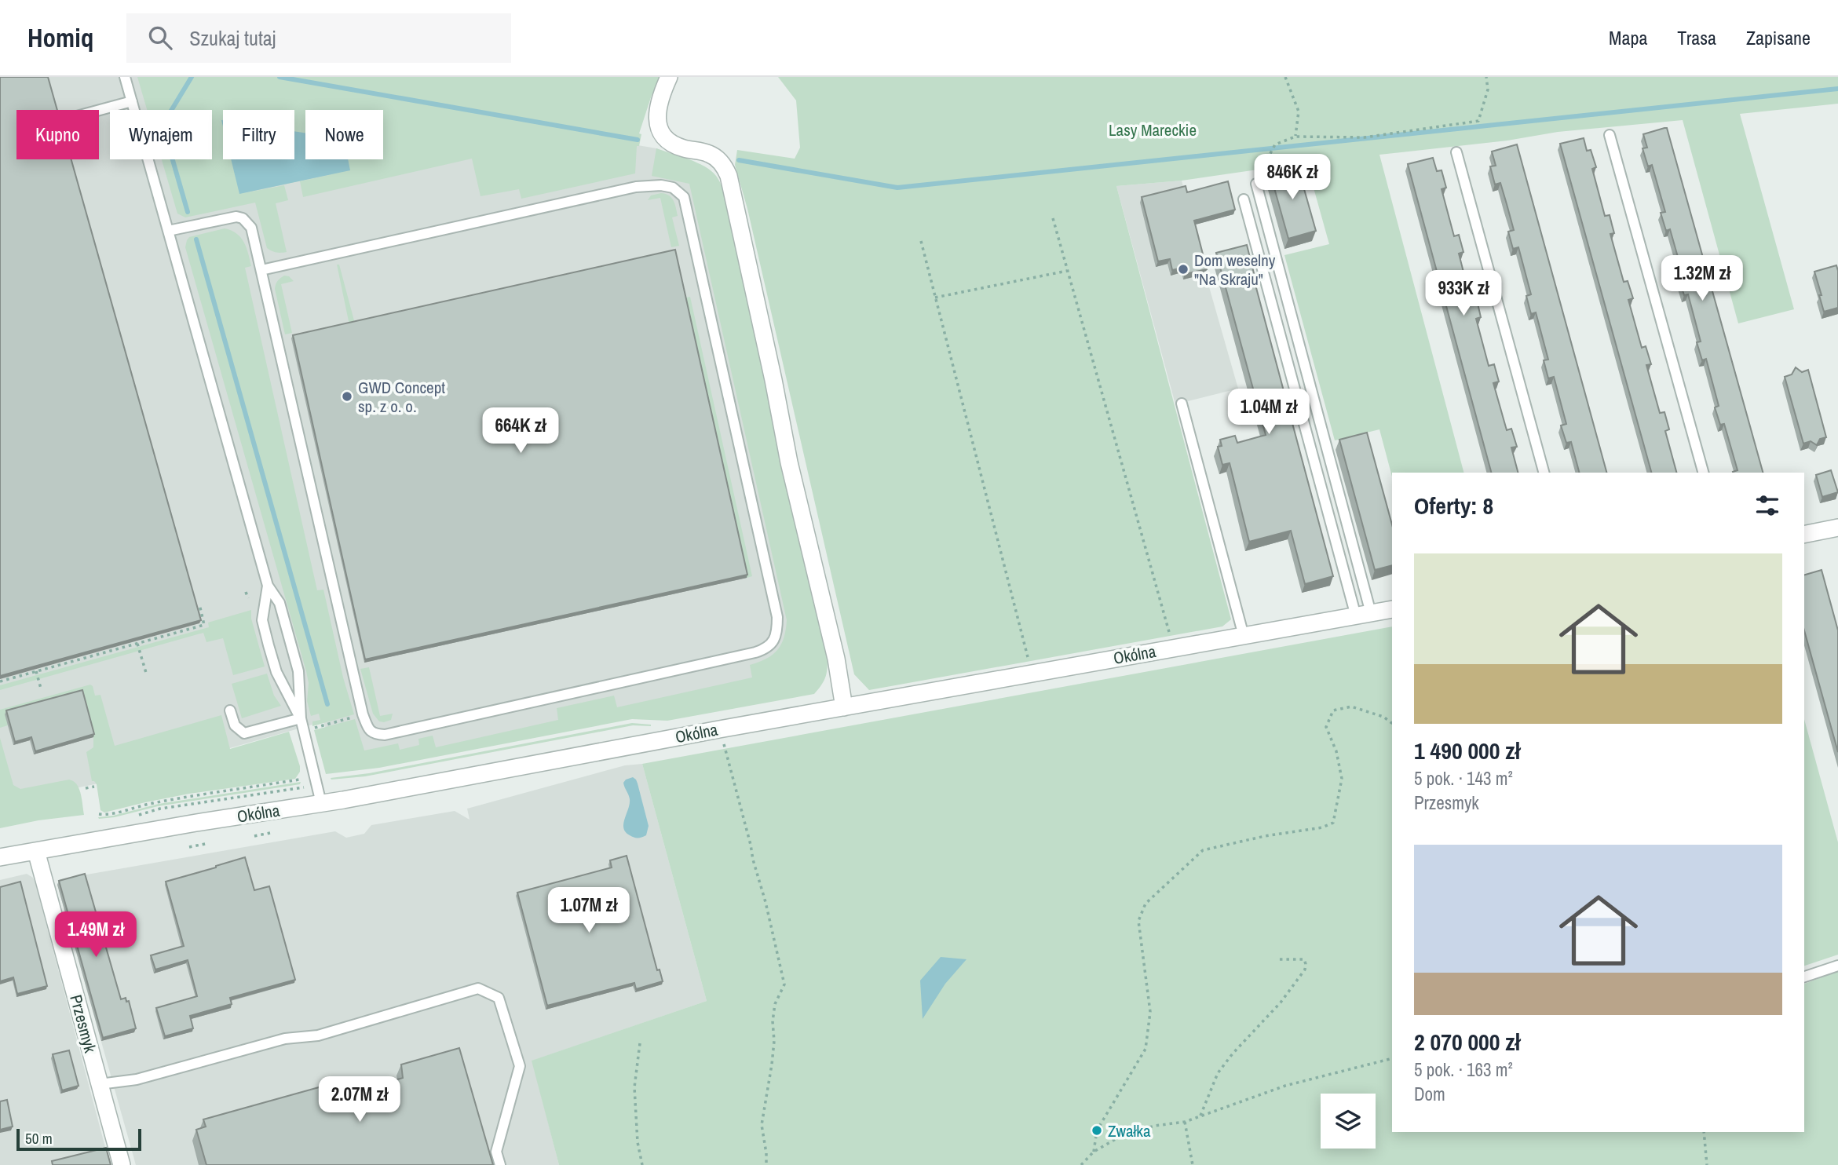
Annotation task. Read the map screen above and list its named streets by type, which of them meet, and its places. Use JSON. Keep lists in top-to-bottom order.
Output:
{
  "streets": {
    "street": ["Okólna", "Przesmyk"]
  },
  "crossings": [
    ["Okólna", "Przesmyk"]
  ],
  "parks": ["Lasy Mareckie"],
  "places": ["Dom weselny \"Na Skraju\"", "GWD Concept sp. z o. o.", "Zwałka"],
  "scale_bar": "50 m",
  "page": {
    "header": "Homiq",
    "search": "Szukaj tutaj",
    "nav": ["Mapa", "Trasa", "Zapisane"],
    "chip": [
      "Kupno",
      "Wynajem",
      "Filtry",
      "Nowe"
    ],
    "price": [
      "846K zł",
      "1.32M zł",
      "933K zł",
      "1.04M zł",
      "664K zł",
      "1.07M zł",
      "1.49M zł",
      "2.07M zł"
    ],
    "heading": "Oferty: 8",
    "list": [
      {
        "name": "1 490 000 zł",
        "note": "5 pok. · 143 m² · Przesmyk"
      },
      {
        "name": "2 070 000 zł",
        "note": "5 pok. · 163 m² · Dom"
      }
    ],
    "scale": "50 m"
  }
}
